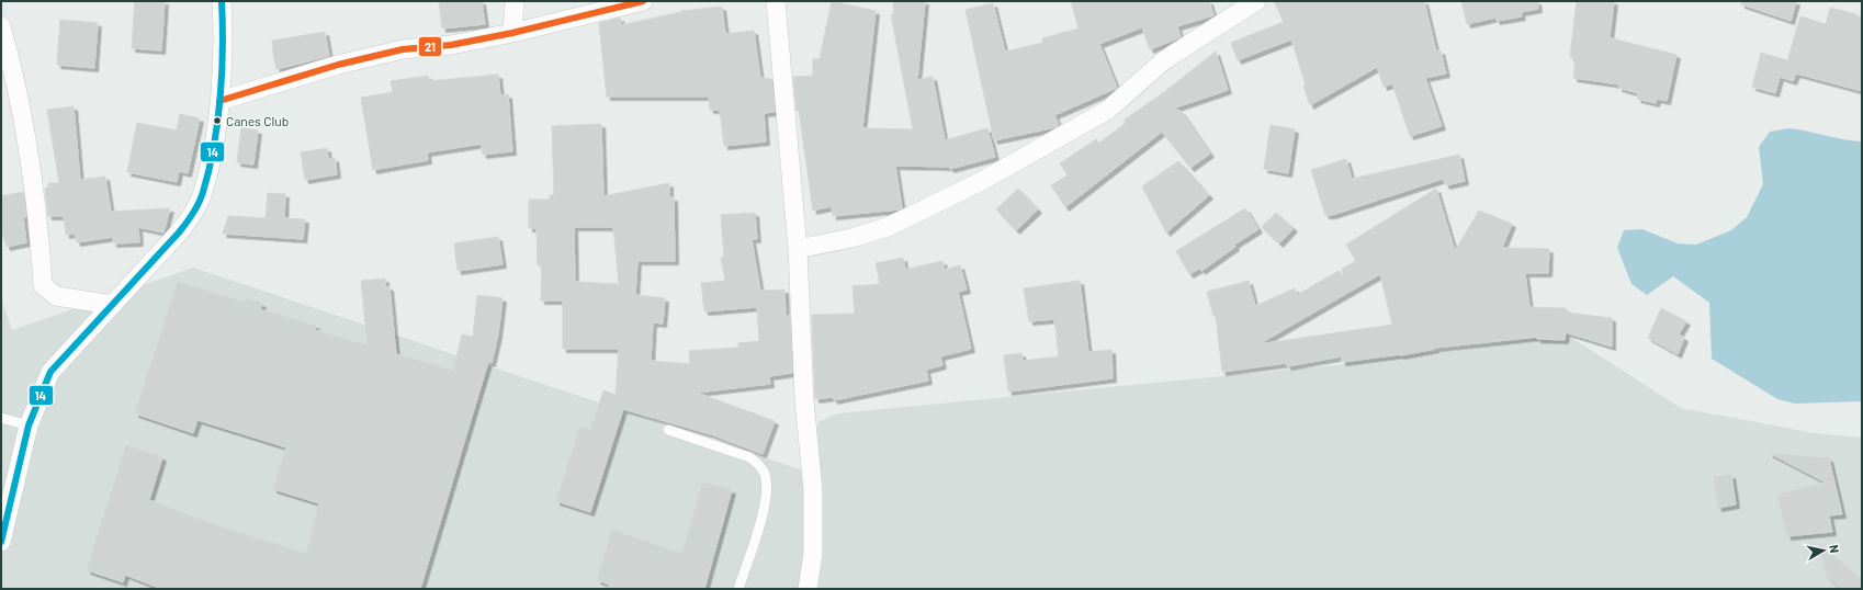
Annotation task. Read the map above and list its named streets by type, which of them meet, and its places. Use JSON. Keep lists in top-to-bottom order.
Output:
{
  "places": ["Canes Club"],
  "lines": ["transit line 21", "transit line 14"],
  "north": "right"
}
